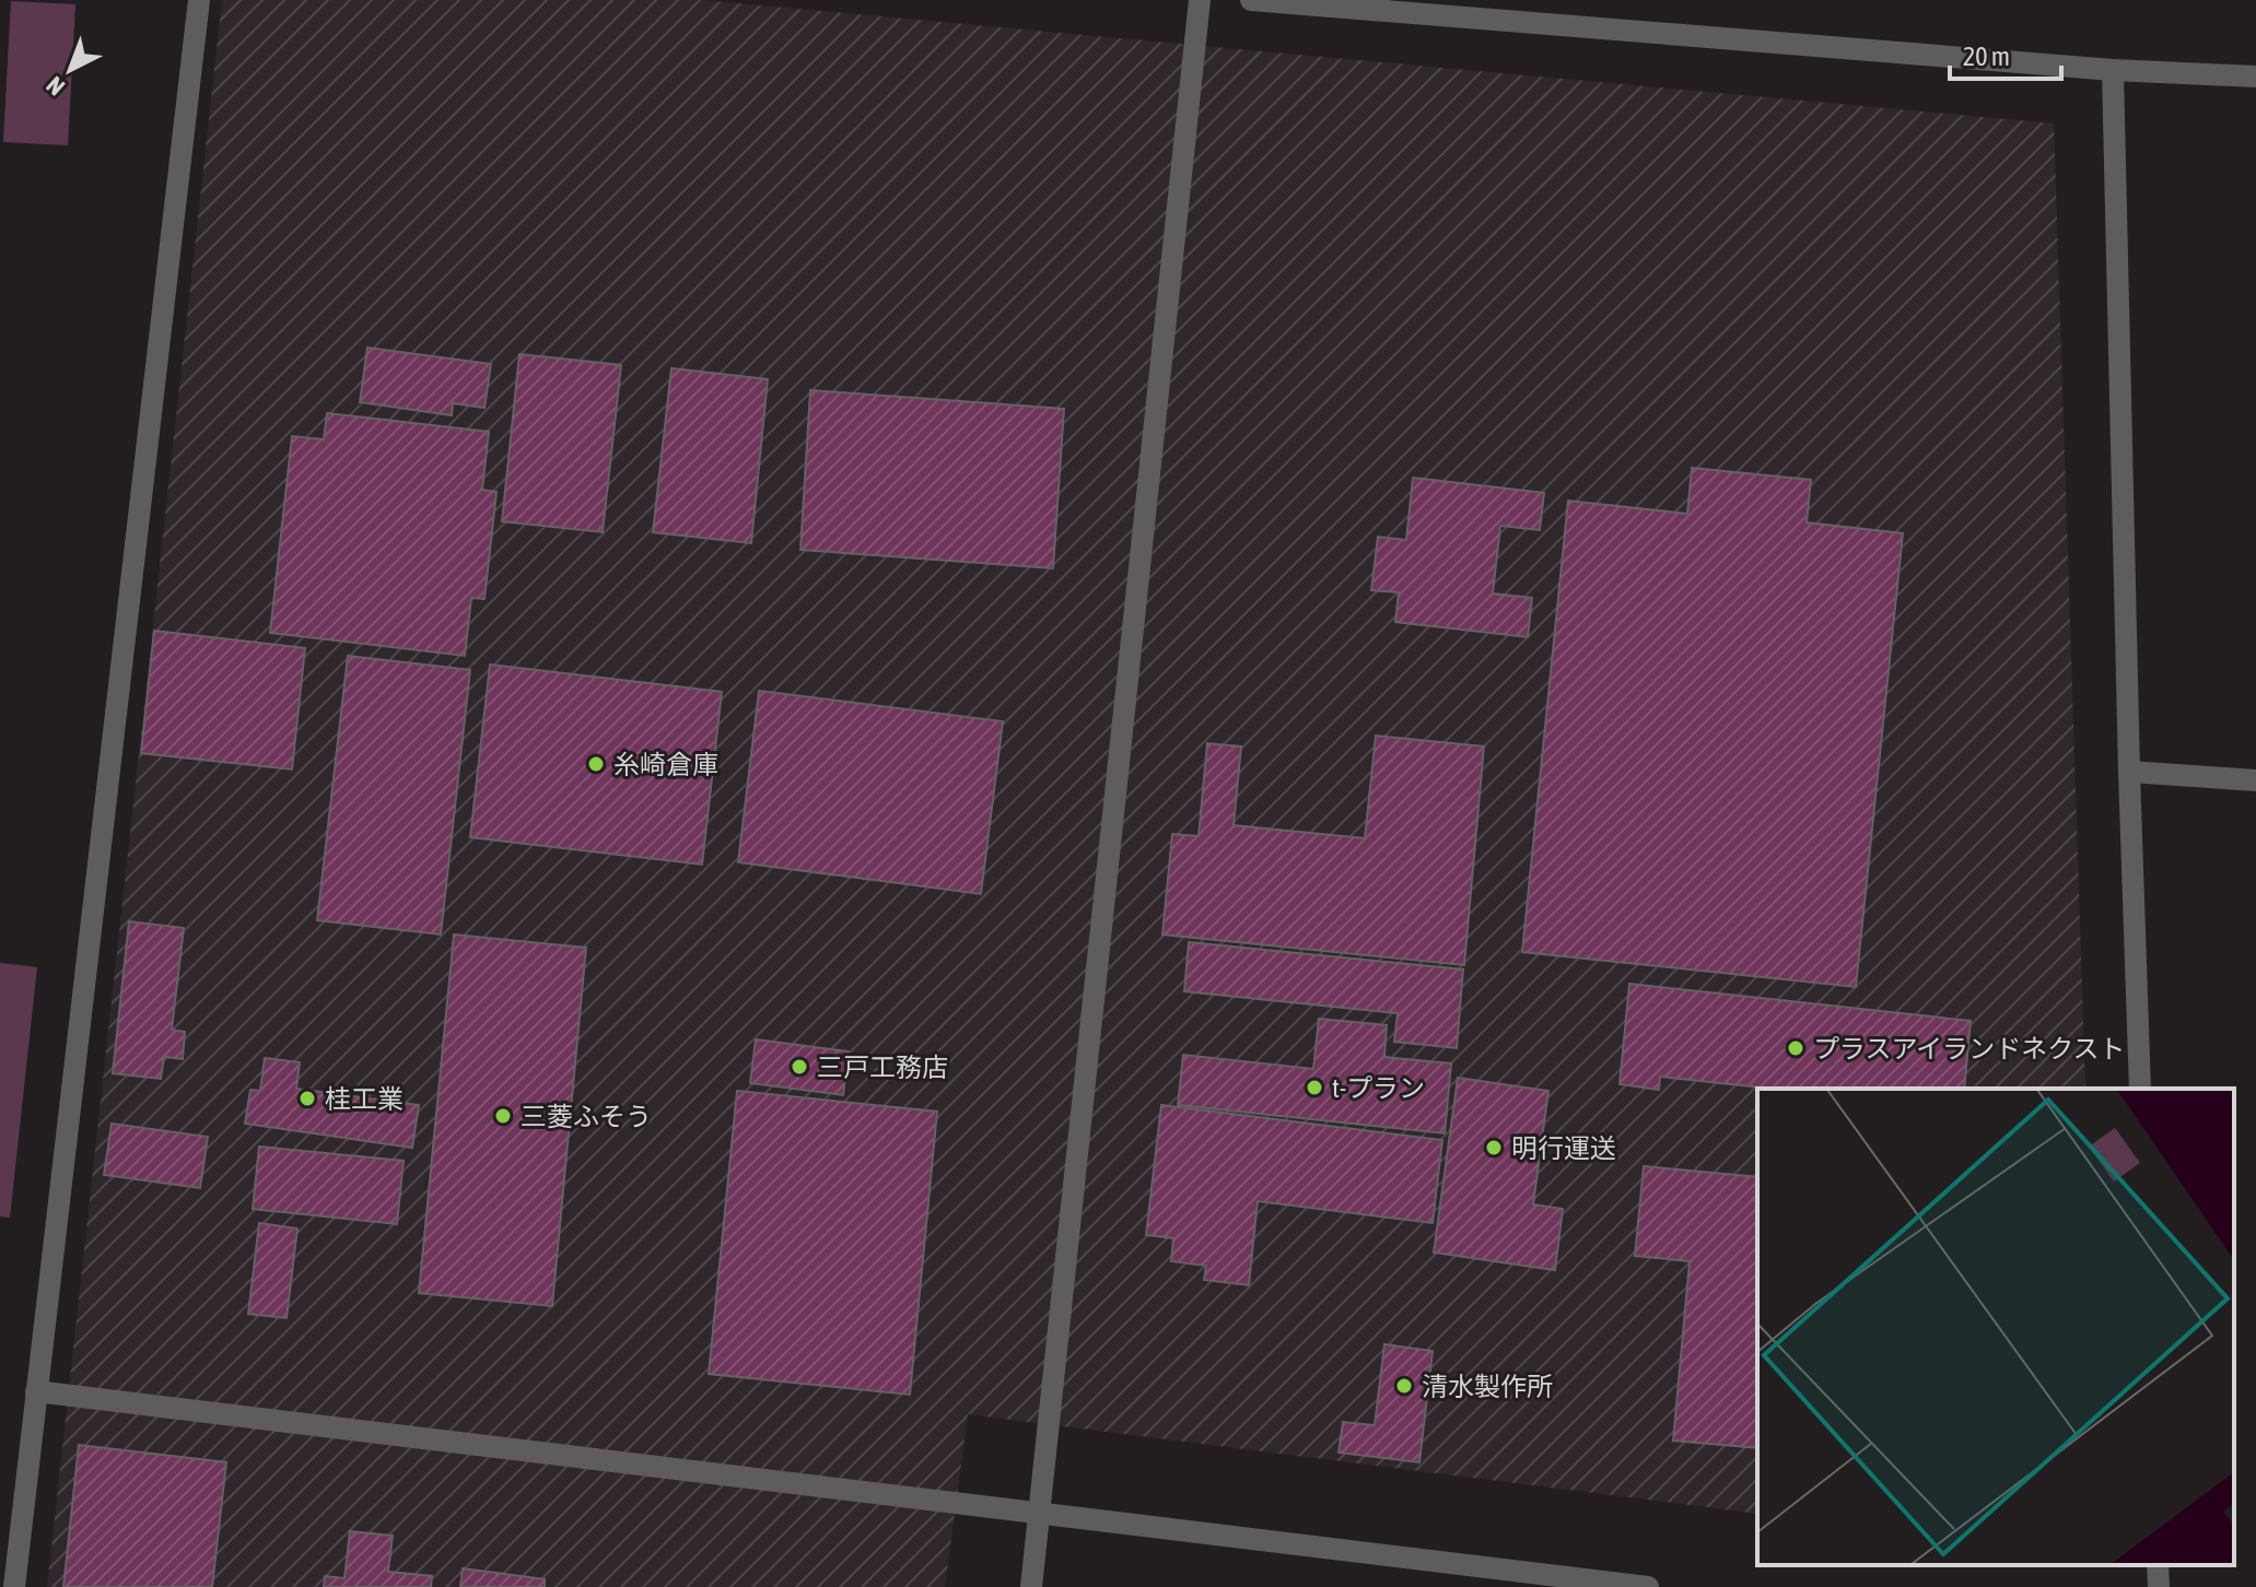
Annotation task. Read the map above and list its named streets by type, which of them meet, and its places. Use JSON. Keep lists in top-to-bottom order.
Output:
{
  "places": [
    "糸崎倉庫",
    "プラスアイランドネクスト",
    "三戸工務店",
    "t-プラン",
    "桂工業",
    "三菱ふそう",
    "明行運送",
    "清水製作所"
  ],
  "scale_bar": "20 m",
  "north": "bottom left"
}
